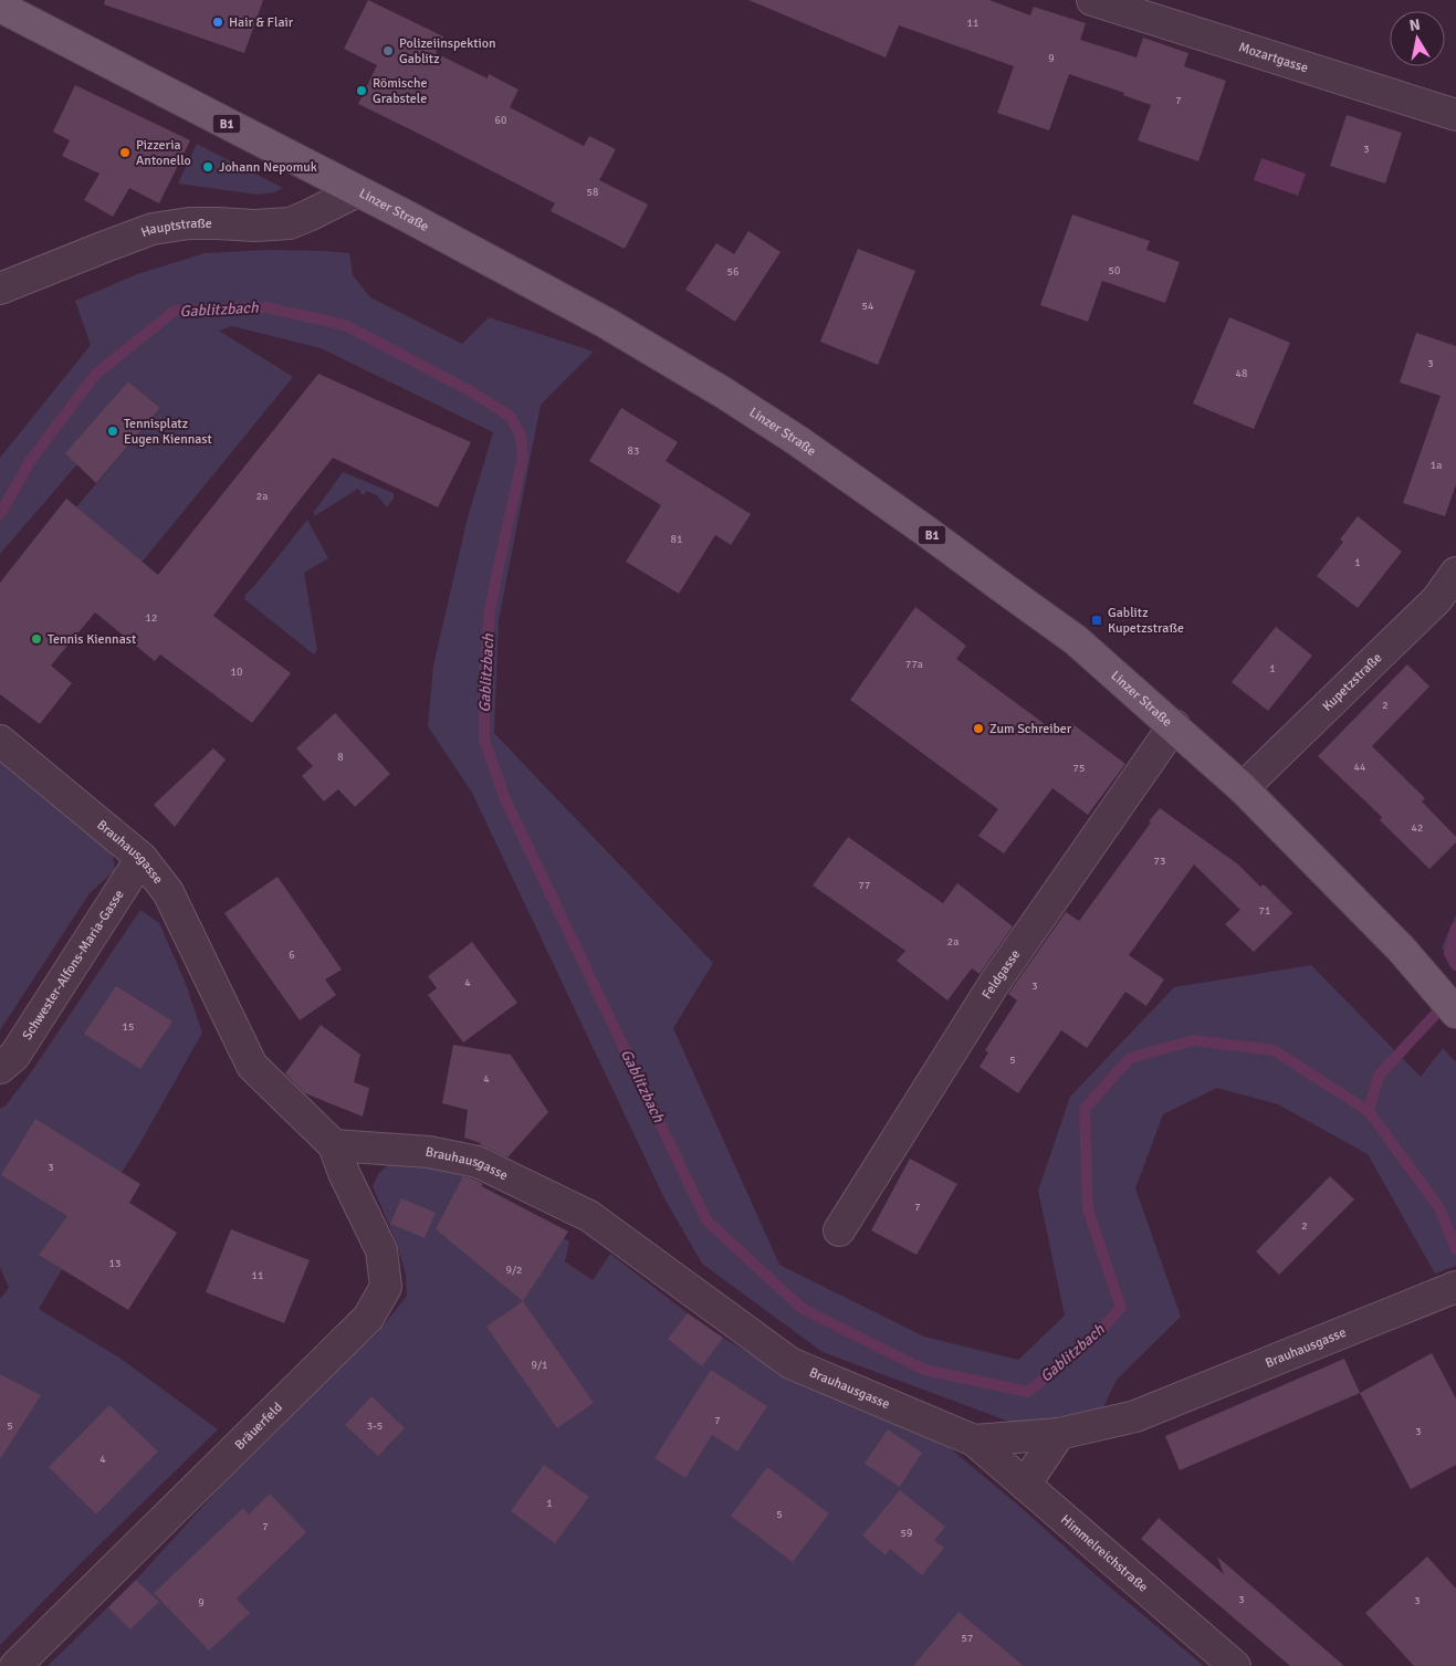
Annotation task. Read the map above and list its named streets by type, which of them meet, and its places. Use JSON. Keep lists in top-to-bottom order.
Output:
{
  "streets": {
    "main road": ["B1", "Linzer Straße"],
    "street": [
      "Mozartgasse",
      "Hauptstraße",
      "Kupetzstraße",
      "Brauhausgasse",
      "Schwester-Alfons-Maria-Gasse",
      "Feldgasse",
      "Bräuerfeld",
      "Himmelreichstraße"
    ]
  },
  "crossings": [
    ["Linzer Straße", "Hauptstraße"],
    ["Linzer Straße", "Kupetzstraße"],
    ["Linzer Straße", "Feldgasse"],
    ["Brauhausgasse", "Schwester-Alfons-Maria-Gasse"],
    ["Brauhausgasse", "Bräuerfeld"],
    ["Brauhausgasse", "Himmelreichstraße"]
  ],
  "water": ["Gablitzbach"],
  "places": {
    "other": [
      "Hair & Flair",
      "Polizeiinspektion Gablitz",
      "Römische Grabstele",
      "Pizzeria Antonello",
      "Johann Nepomuk",
      "Tennisplatz Eugen Kiennast",
      "Tennis Kiennast",
      "Zum Schreiber"
    ],
    "transit": ["Gablitz Kupetzstraße"]
  },
  "house_numbers": [
    "11",
    "9",
    "7",
    "60",
    "3",
    "58",
    "50",
    "56",
    "54",
    "3",
    "48",
    "83",
    "1a",
    "2a",
    "81",
    "1",
    "12",
    "77a",
    "1",
    "10",
    "2",
    "8",
    "44",
    "75",
    "42",
    "73",
    "77",
    "71",
    "2a",
    "6",
    "4",
    "3",
    "15",
    "5",
    "4",
    "3",
    "7",
    "2",
    "13",
    "9/2",
    "11",
    "9/1",
    "7",
    "5",
    "3-5",
    "3",
    "4",
    "1",
    "5",
    "7",
    "59",
    "3",
    "3",
    "9",
    "57"
  ],
  "north": "top"
}
